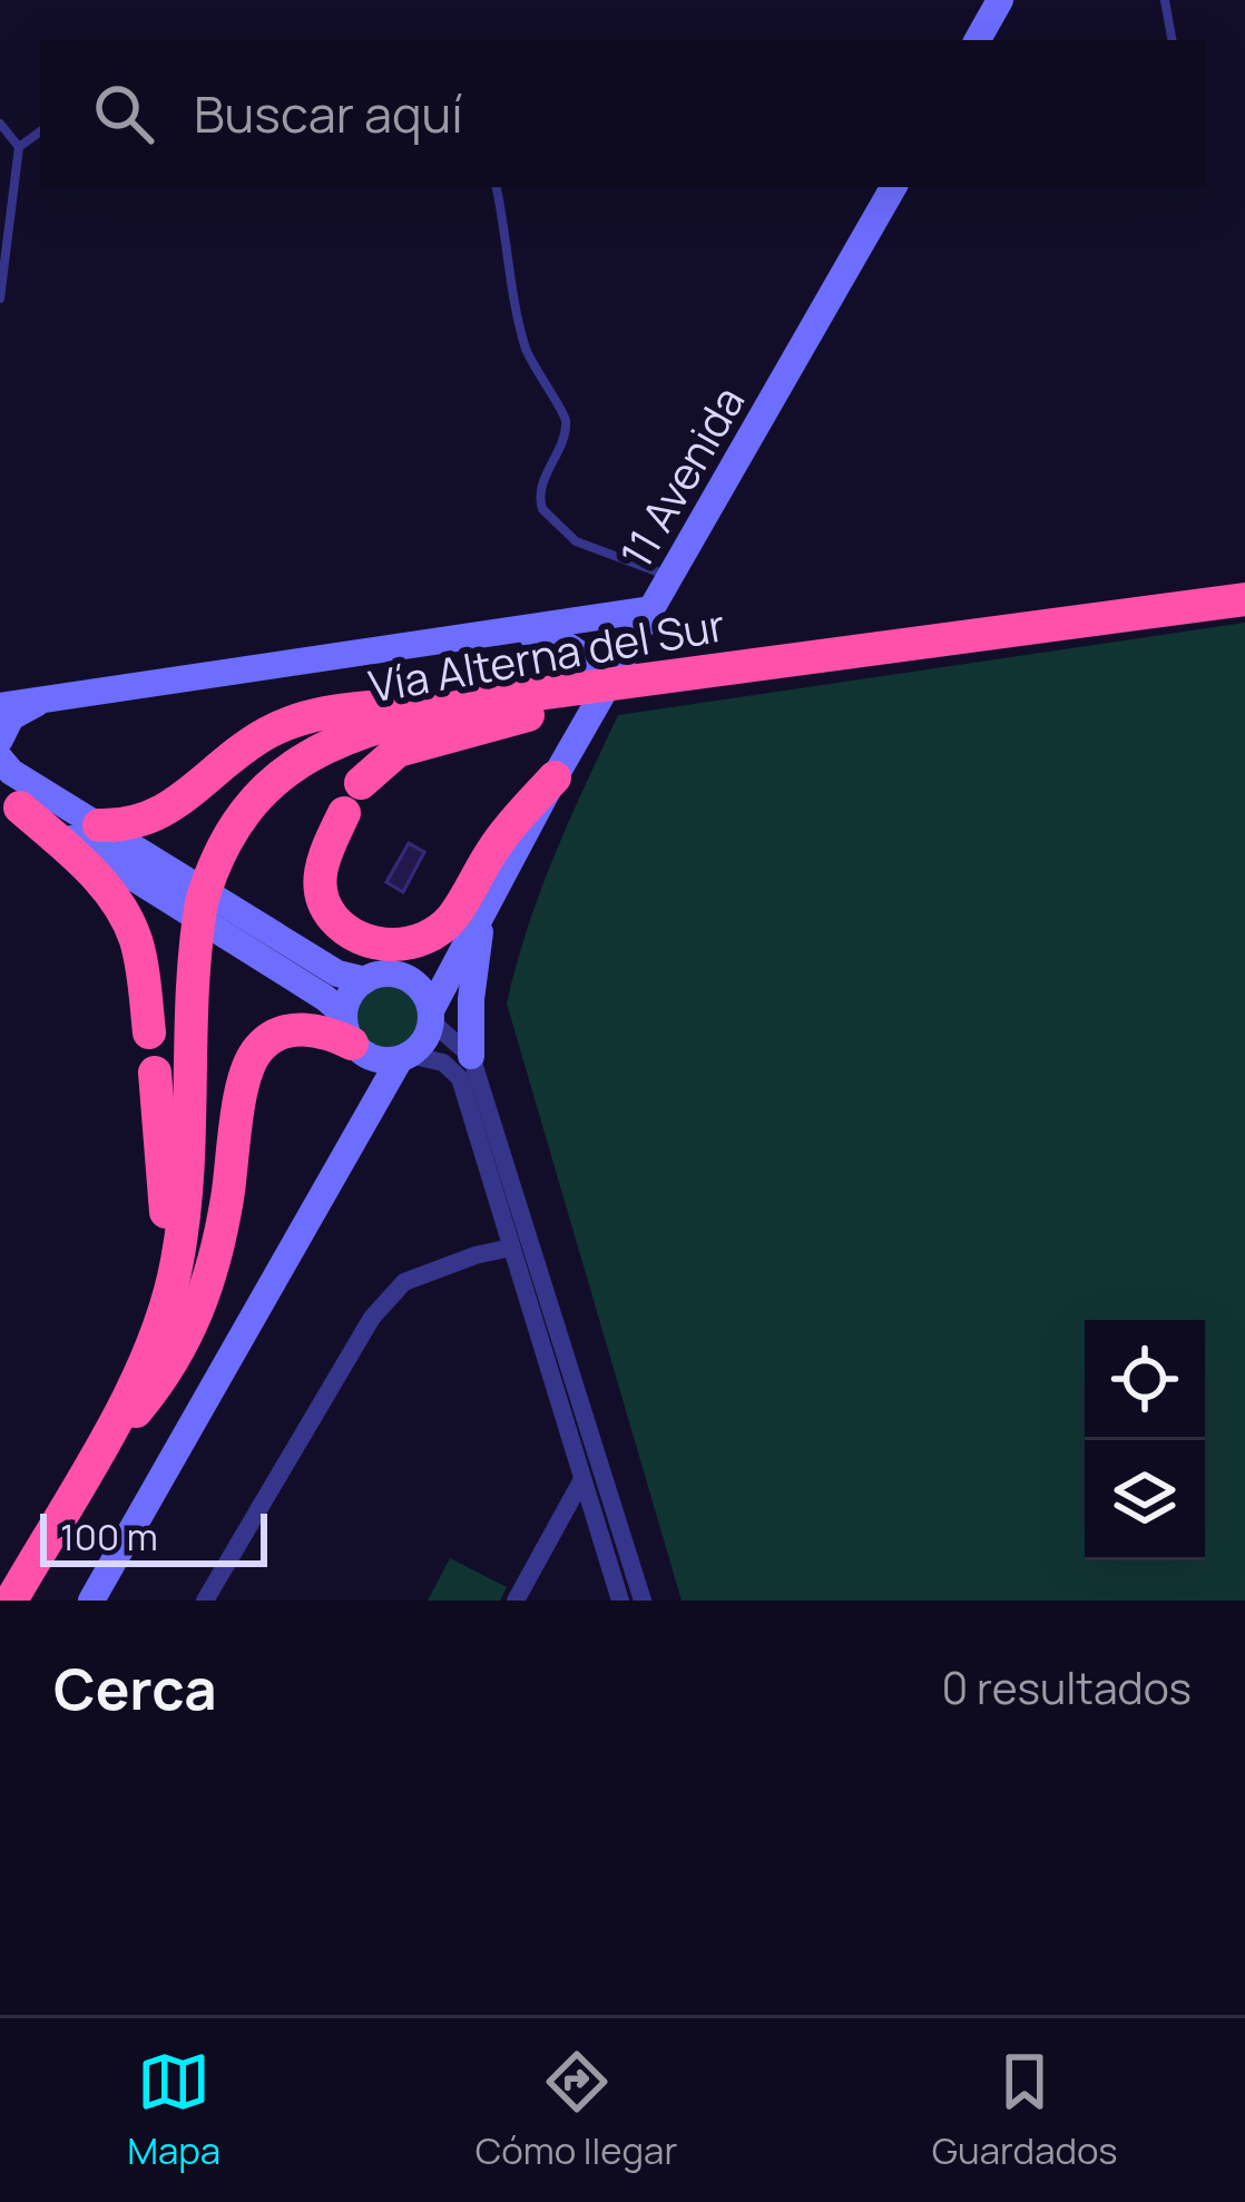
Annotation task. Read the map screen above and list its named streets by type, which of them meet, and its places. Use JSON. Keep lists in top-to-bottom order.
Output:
{
  "streets": {
    "highway": ["Vía Alterna del Sur"],
    "main road": ["11 Avenida"]
  },
  "scale_bar": "100 m",
  "page": {
    "search": "Buscar aquí",
    "scale": "100 m",
    "heading": ["Cerca", "0 resultados"],
    "nav": ["Mapa", "Cómo llegar", "Guardados"]
  }
}
